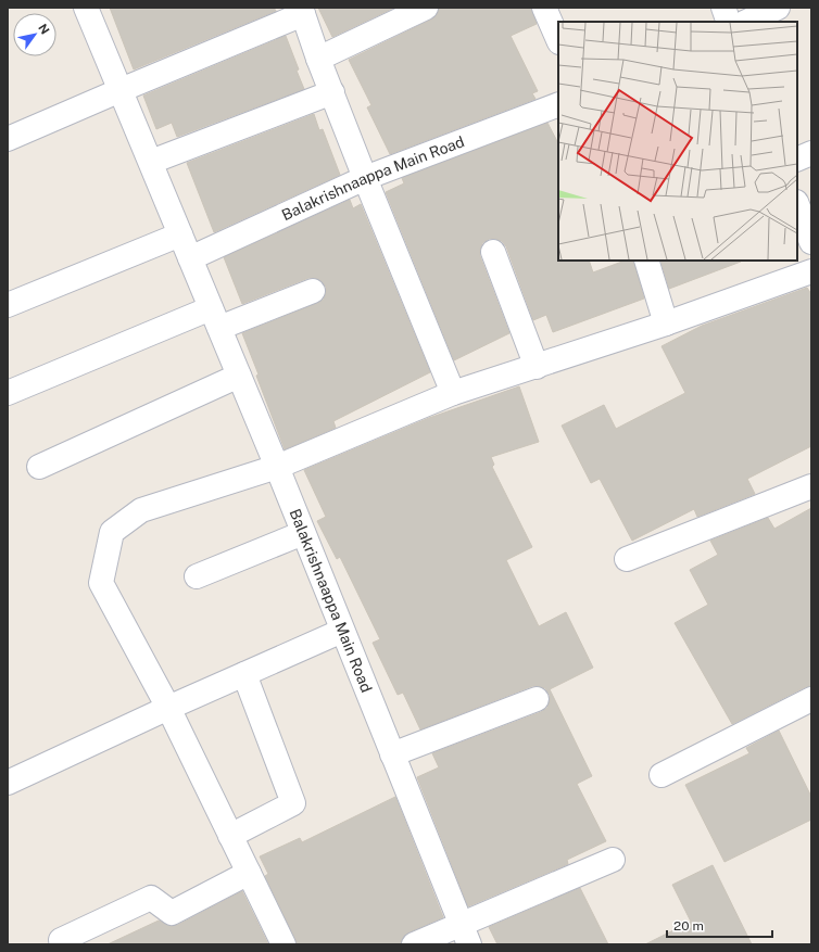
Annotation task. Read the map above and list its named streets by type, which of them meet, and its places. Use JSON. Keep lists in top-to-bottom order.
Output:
{
  "streets": {
    "street": ["Balakrishnaappa Main Road"]
  },
  "scale_bar": "20 m",
  "north": "top right"
}
